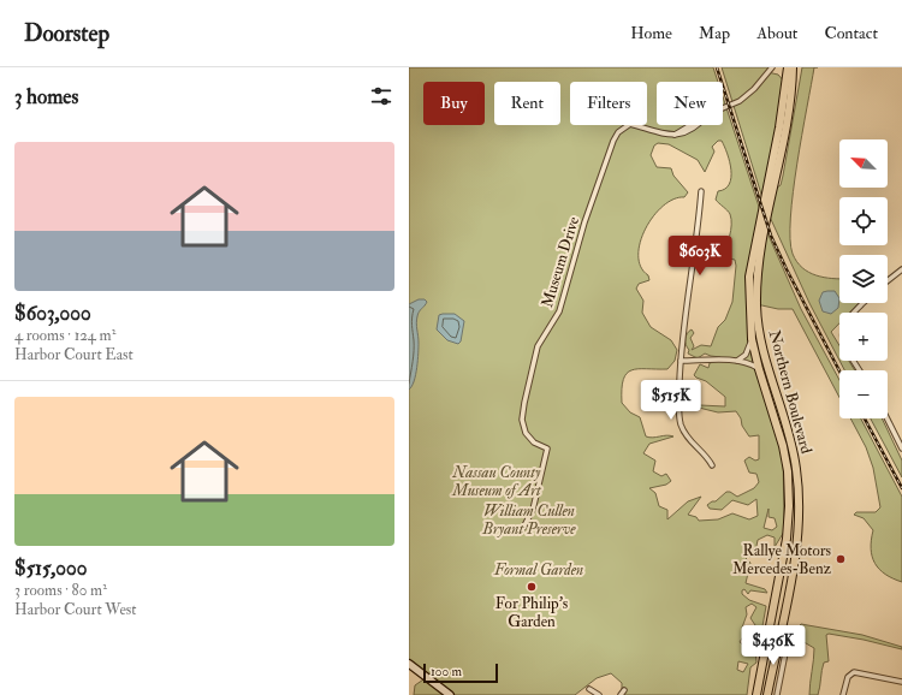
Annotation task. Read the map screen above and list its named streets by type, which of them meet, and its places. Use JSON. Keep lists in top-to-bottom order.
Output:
{
  "streets": {
    "main road": ["Northern Boulevard"],
    "street": ["Museum Drive"]
  },
  "parks": ["Nassau County Museum of Art", "William Cullen Bryant Preserve", "Formal Garden"],
  "places": ["Rallye Motors Mercedes-Benz", "For Philip's Garden"],
  "scale_bar": "100 m",
  "north": "top left",
  "page": {
    "header": "Doorstep",
    "nav": [
      "Home",
      "Map",
      "About",
      "Contact"
    ],
    "heading": "3 homes",
    "chip": [
      "Buy",
      "Rent",
      "Filters",
      "New"
    ],
    "list": [
      {
        "name": "$603,000",
        "note": "4 rooms · 124 m² · Harbor Court East"
      },
      {
        "name": "$515,000",
        "note": "3 rooms · 80 m² · Harbor Court West"
      }
    ],
    "map_buttons": ["+", "−"],
    "price": ["$603K", "$515K", "$436K"],
    "scale": "100 m"
  }
}
